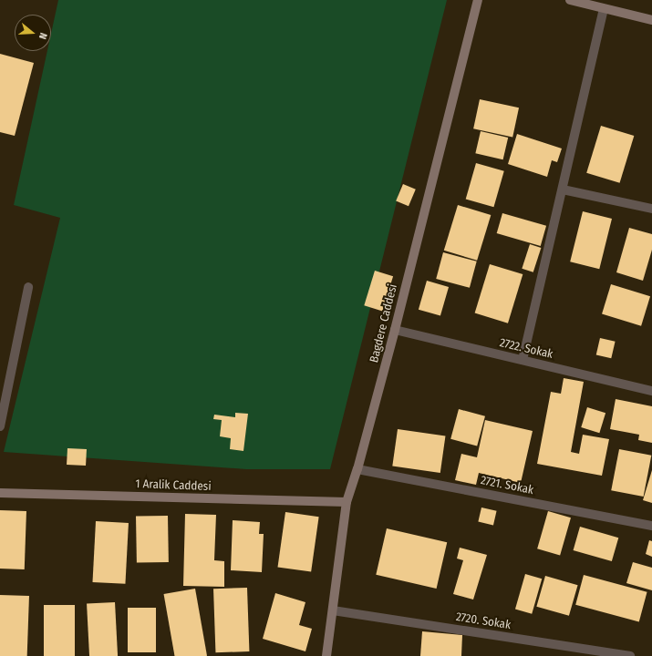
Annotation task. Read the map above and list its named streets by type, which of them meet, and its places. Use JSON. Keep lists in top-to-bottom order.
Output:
{
  "streets": {
    "main road": ["Bagdere Caddesi", "1 Aralik Caddesi"],
    "street": ["2722. Sokak", "2721. Sokak", "2720. Sokak"]
  },
  "crossings": [
    ["Bagdere Caddesi", "2722. Sokak"],
    ["Bagdere Caddesi", "1 Aralik Caddesi"],
    ["Bagdere Caddesi", "2721. Sokak"],
    ["Bagdere Caddesi", "2720. Sokak"]
  ],
  "north": "right"
}
